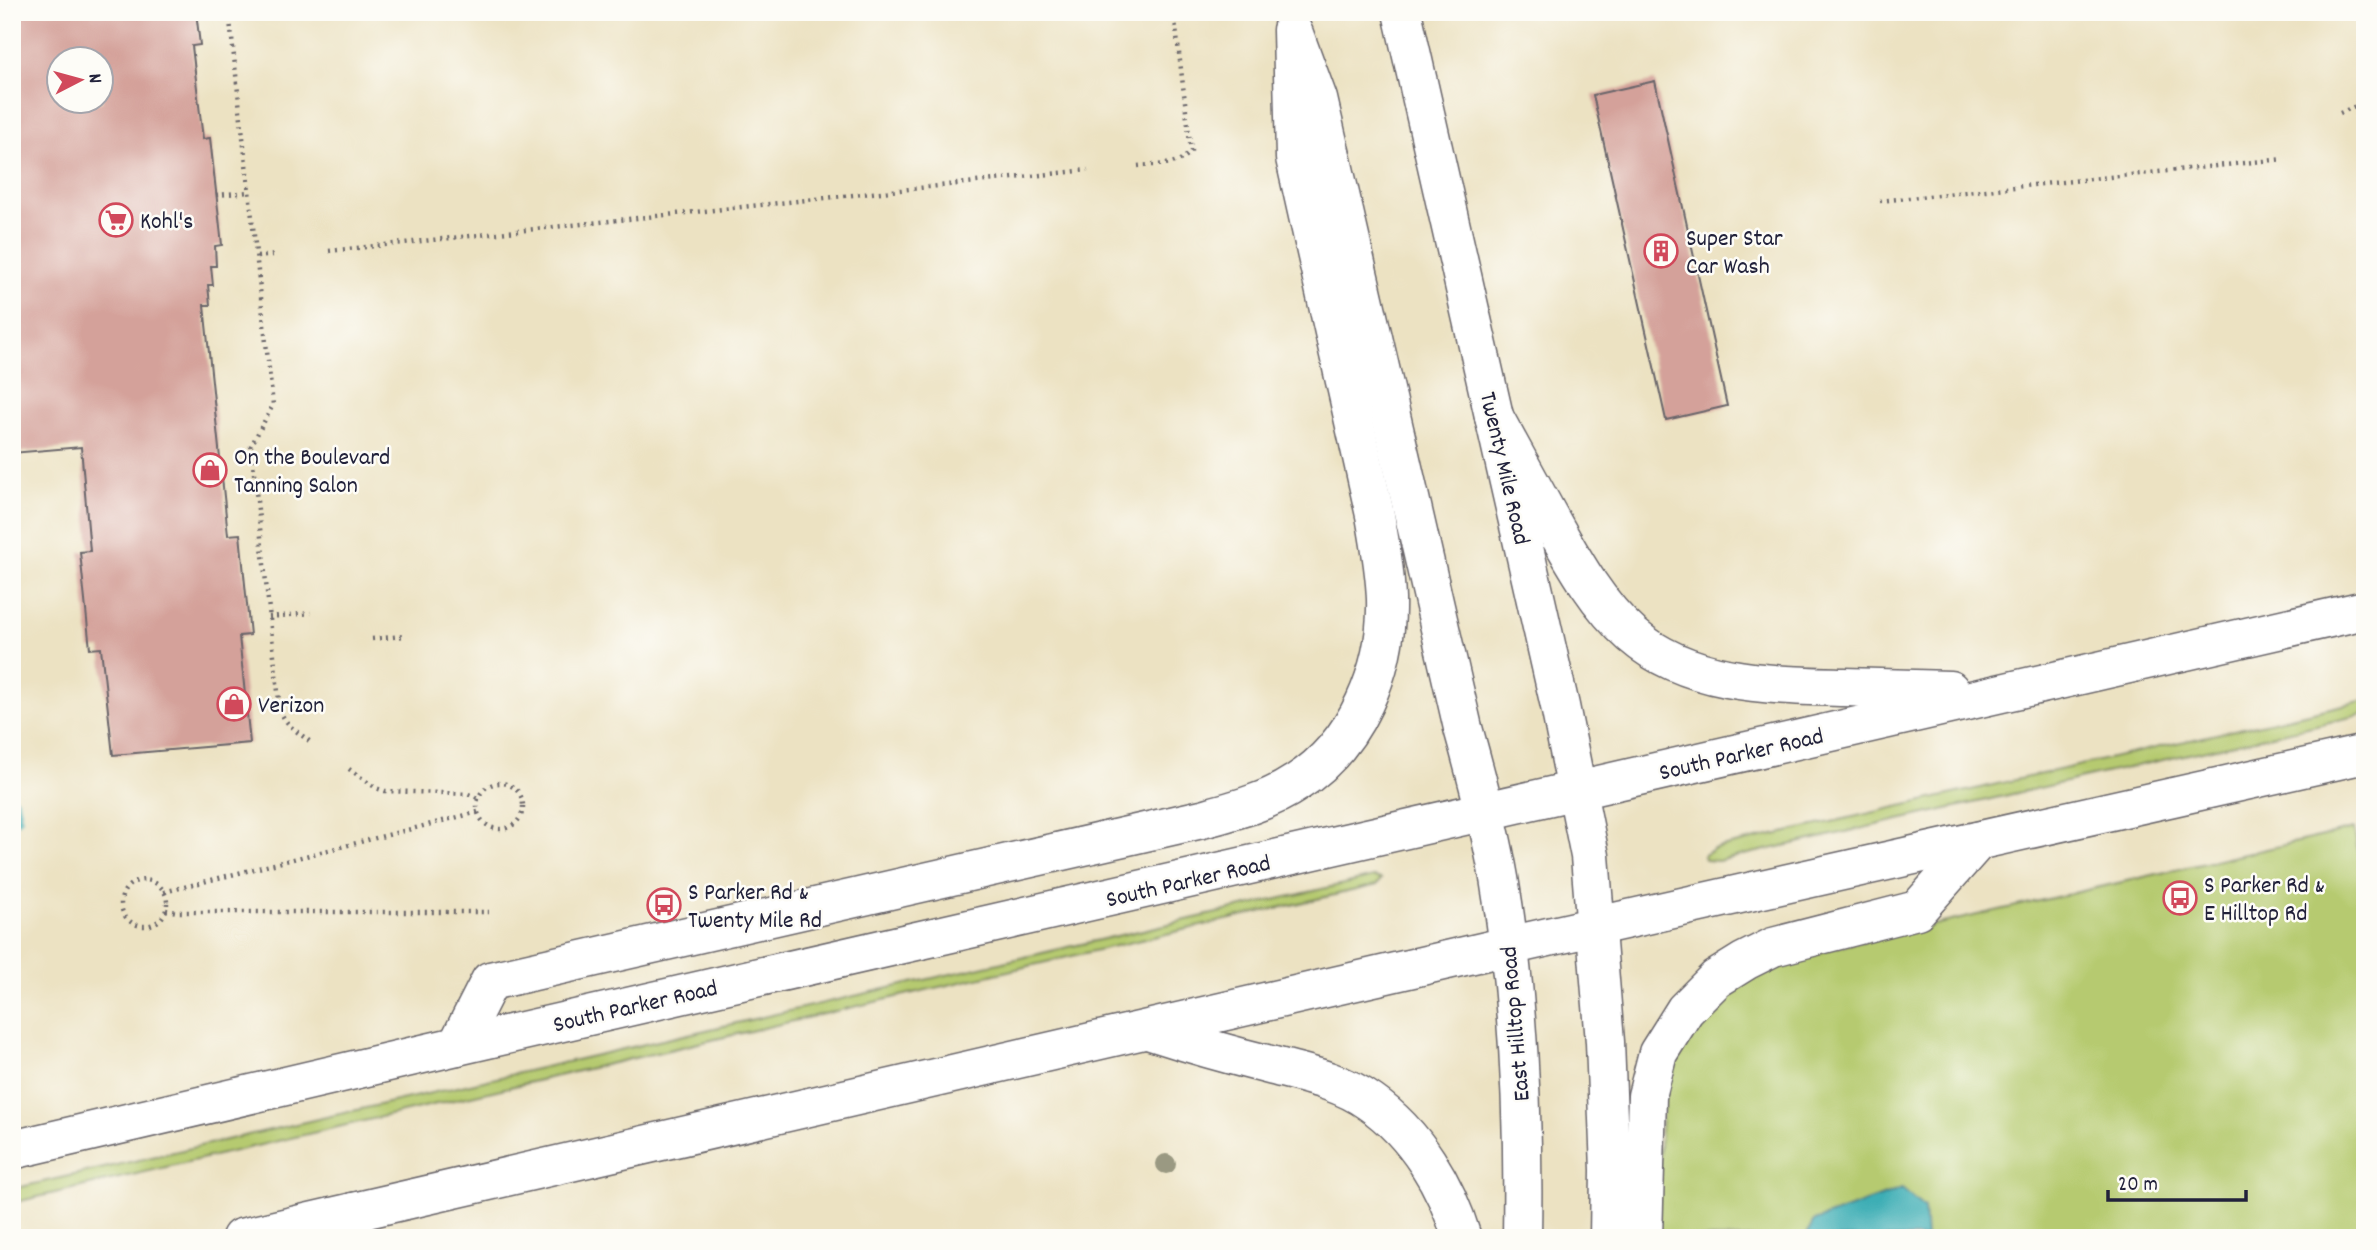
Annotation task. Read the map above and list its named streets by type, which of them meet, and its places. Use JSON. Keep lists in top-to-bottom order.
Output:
{
  "streets": {
    "main road": ["Twenty Mile Road", "South Parker Road", "East Hilltop Road"]
  },
  "crossings": [
    ["Twenty Mile Road", "South Parker Road"],
    ["South Parker Road", "East Hilltop Road"]
  ],
  "places": {
    "supermarket": ["Kohl's"],
    "building": ["Super Star Car Wash"],
    "shop": ["On the Boulevard Tanning Salon", "Verizon"],
    "bus stop": ["S Parker Rd & E Hilltop Rd", "S Parker Rd & Twenty Mile Rd"]
  },
  "scale_bar": "20 m",
  "north": "right"
}
